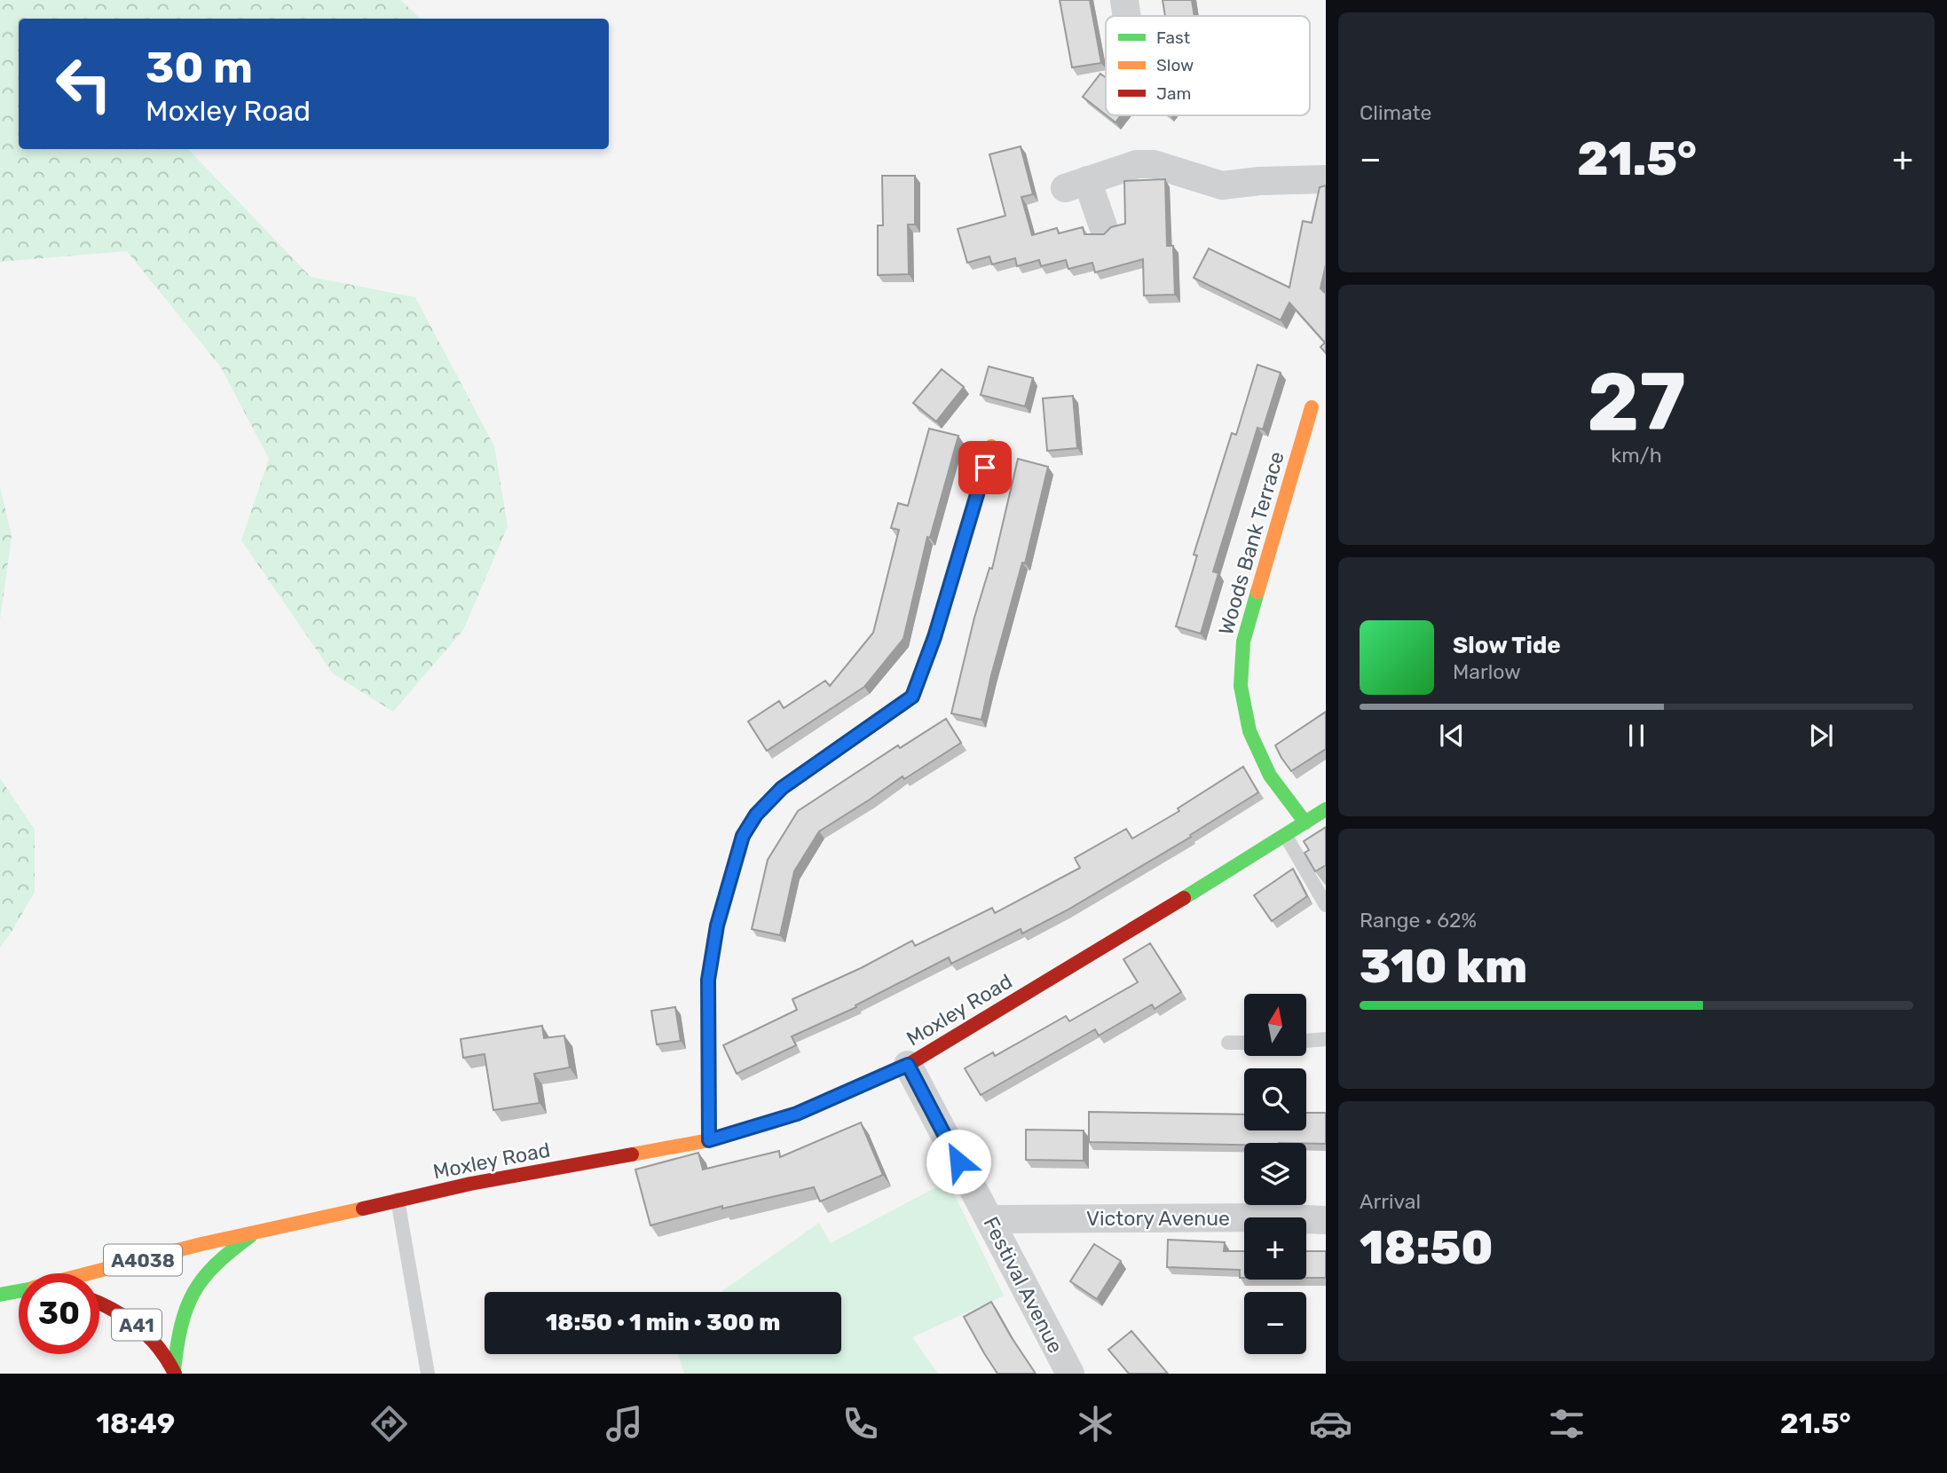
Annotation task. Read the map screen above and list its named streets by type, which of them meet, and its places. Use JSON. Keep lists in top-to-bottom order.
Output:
{
  "streets": {
    "main road": [
      "Woods Bank Terrace",
      "Moxley Road",
      "A4038",
      "A41"
    ],
    "street": ["Victory Avenue", "Festival Avenue"]
  },
  "crossings": [
    ["Woods Bank Terrace", "Moxley Road"],
    ["Moxley Road", "Festival Avenue"],
    ["Moxley Road", "A41"],
    ["Victory Avenue", "Festival Avenue"]
  ],
  "legend": ["Fast", "Slow", "Jam"],
  "north": "top",
  "page": {
    "tile": [
      "Climate",
      ["27", "km/h"],
      ["Range · 62%", "310 km"],
      ["Arrival", "18:50"]
    ],
    "turn": ["30 m", "Moxley Road"],
    "heat": ["−", "21.5°", "+"],
    "song": ["Slow Tide", "Marlow"],
    "map_buttons": ["+", "−"],
    "limit": "30",
    "trip": "18:50 · 1 min · 300 m",
    "tabs": ["18:49", "21.5°"]
  }
}
